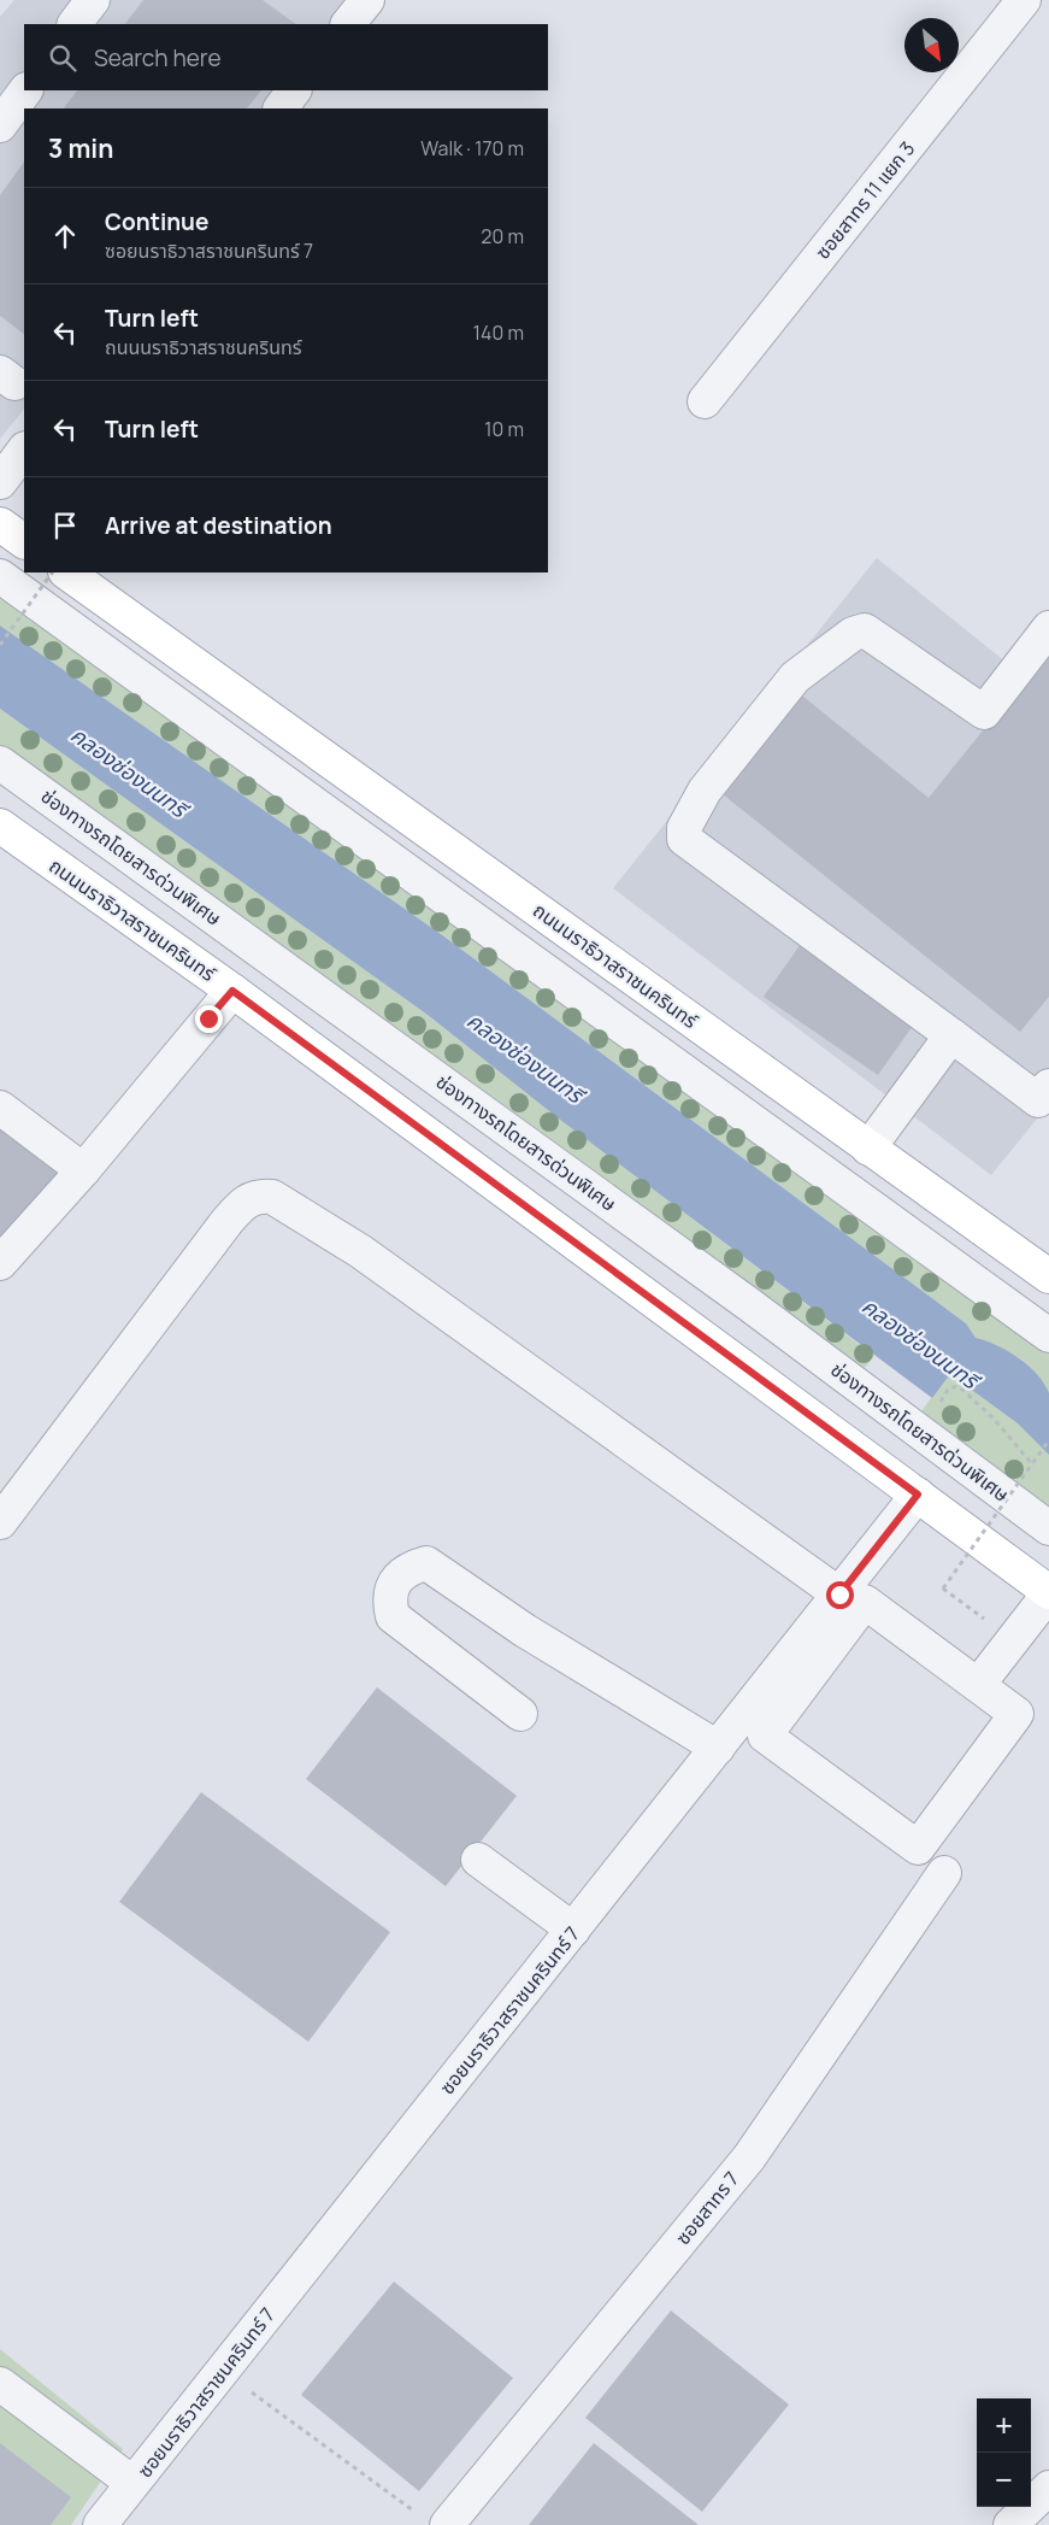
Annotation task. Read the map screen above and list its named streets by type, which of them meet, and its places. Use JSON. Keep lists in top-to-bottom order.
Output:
{
  "streets": {
    "main road": ["ถนนนราธิวาสราชนครินทร์"],
    "street": [
      "ซอยสาทร 11 แยก 3",
      "ช่องทางรถโดยสารด่วนพิเศษ",
      "ซอยนราธิวาสราชนครินทร์ 7",
      "ซอยสาทร 7"
    ]
  },
  "crossings": [
    ["ถนนนราธิวาสราชนครินทร์", "ซอยนราธิวาสราชนครินทร์ 7"]
  ],
  "water": ["คลองช่องนนทรี"],
  "north": "bottom right",
  "page": {
    "search": "Search here",
    "heading": ["3 min", "Walk · 170 m"],
    "list": [
      ["Continue", "ซอยนราธิวาสราชนครินทร์ 7", "20 m"],
      ["Turn left", "ถนนนราธิวาสราชนครินทร์", "140 m"],
      ["Turn left", "10 m"],
      "Arrive at destination"
    ],
    "map_buttons": ["+", "−"]
  }
}
